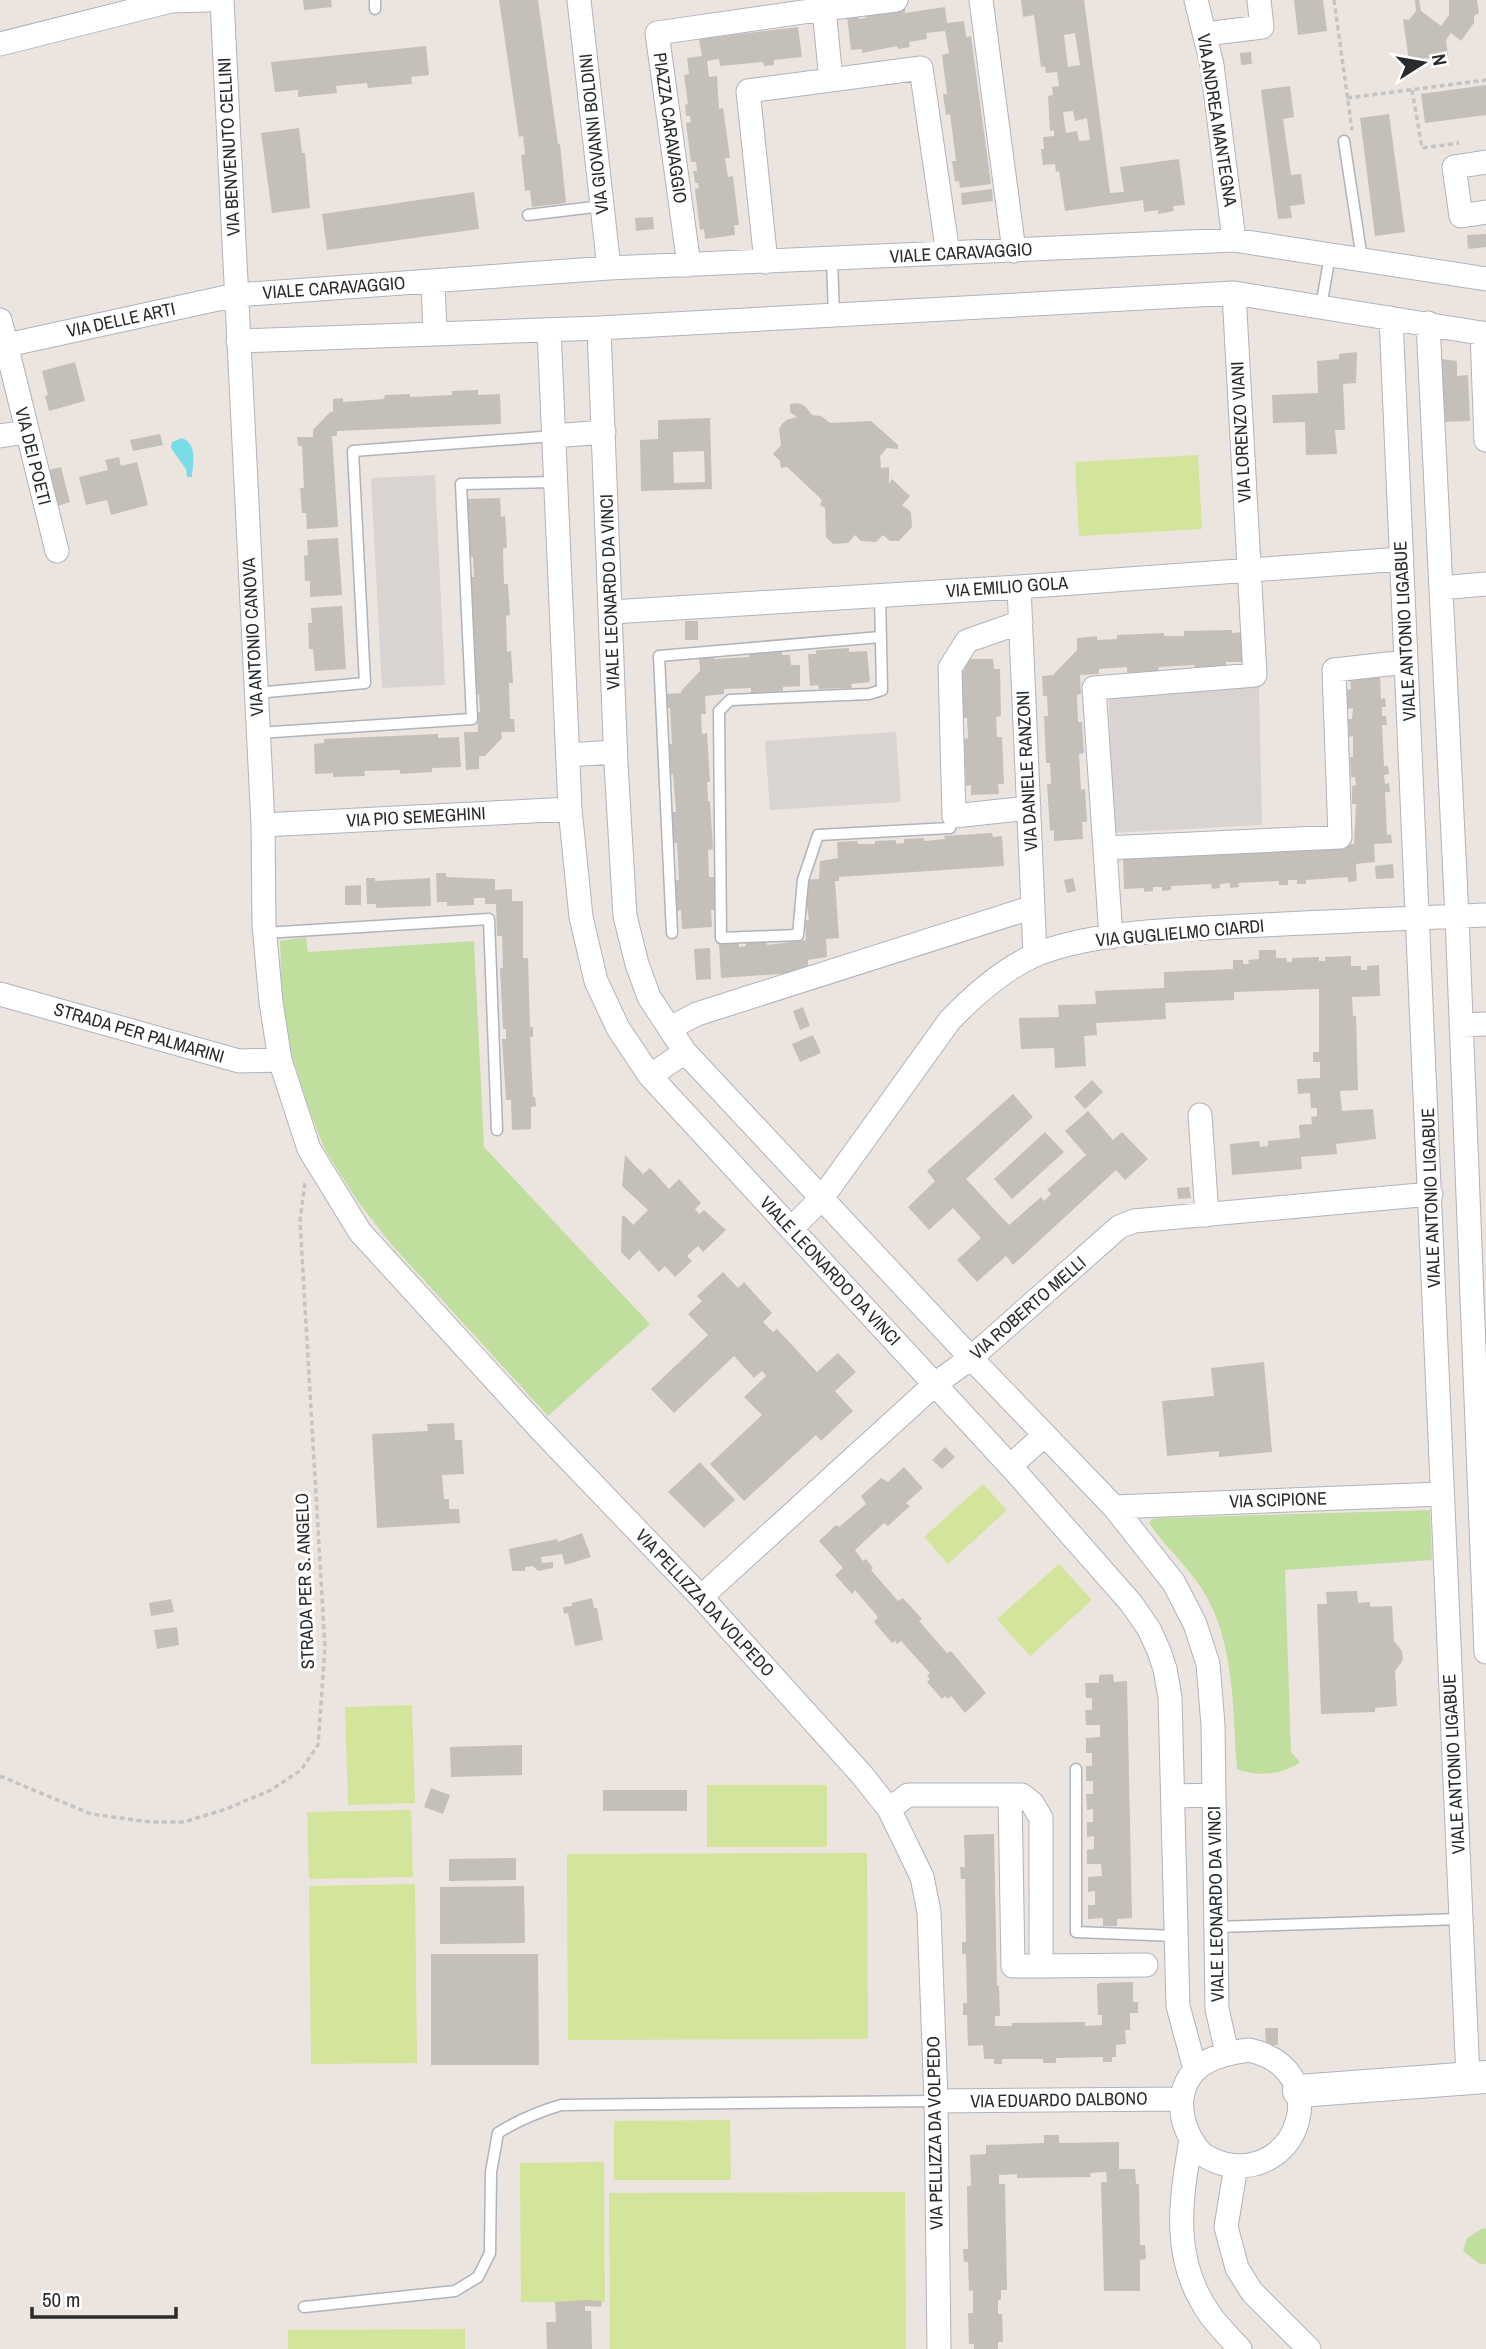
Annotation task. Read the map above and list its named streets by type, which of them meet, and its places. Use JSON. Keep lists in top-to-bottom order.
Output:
{
  "streets": {
    "street": [
      "VIA ANDREA MANTEGNA",
      "PIAZZA CARAVAGGIO",
      "VIA GIOVANNI BOLDINI",
      "VIA BENVENUTO CELLINI",
      "VIALE CARAVAGGIO",
      "VIA DELLE ARTI",
      "VIA LORENZO VIANI",
      "VIA DEI POETI",
      "VIA EMILIO GOLA",
      "VIALE LEONARDO DA VINCI",
      "VIALE ANTONIO LIGABUE",
      "VIA ANTONIO CANOVA",
      "VIA DANIELE RANZONI",
      "VIA PIO SEMEGHINI",
      "VIA GUGLIELMO CIARDI",
      "STRADA PER PALMARINI",
      "VIA ROBERTO MELLI",
      "VIA SCIPIONE",
      "VIA PELLIZZA DA VOLPEDO",
      "VIA EDUARDO DALBONO"
    ],
    "path": ["STRADA PER S. ANGELO"]
  },
  "crossings": [
    ["VIA ANDREA MANTEGNA", "VIALE CARAVAGGIO"],
    ["PIAZZA CARAVAGGIO", "VIALE CARAVAGGIO"],
    ["VIA GIOVANNI BOLDINI", "VIALE CARAVAGGIO"],
    ["VIA BENVENUTO CELLINI", "VIALE CARAVAGGIO"],
    ["VIA BENVENUTO CELLINI", "VIA DELLE ARTI"],
    ["VIALE CARAVAGGIO", "VIA DELLE ARTI"],
    ["VIA DELLE ARTI", "VIA DEI POETI"],
    ["VIA LORENZO VIANI", "VIA EMILIO GOLA"],
    ["VIA EMILIO GOLA", "VIALE LEONARDO DA VINCI"],
    ["VIA EMILIO GOLA", "VIALE ANTONIO LIGABUE"],
    ["VIA EMILIO GOLA", "VIA DANIELE RANZONI"],
    ["VIALE LEONARDO DA VINCI", "VIA PIO SEMEGHINI"],
    ["VIALE LEONARDO DA VINCI", "VIA GUGLIELMO CIARDI"],
    ["VIALE LEONARDO DA VINCI", "VIA ROBERTO MELLI"],
    ["VIALE LEONARDO DA VINCI", "VIA SCIPIONE"],
    ["VIALE LEONARDO DA VINCI", "VIA EDUARDO DALBONO"],
    ["VIALE ANTONIO LIGABUE", "VIA GUGLIELMO CIARDI"],
    ["VIALE ANTONIO LIGABUE", "VIA ROBERTO MELLI"],
    ["VIALE ANTONIO LIGABUE", "VIA SCIPIONE"],
    ["VIA ANTONIO CANOVA", "VIA PIO SEMEGHINI"],
    ["VIA ANTONIO CANOVA", "VIA PELLIZZA DA VOLPEDO"],
    ["VIA DANIELE RANZONI", "VIA GUGLIELMO CIARDI"],
    ["STRADA PER PALMARINI", "VIA PELLIZZA DA VOLPEDO"],
    ["VIA ROBERTO MELLI", "VIA PELLIZZA DA VOLPEDO"],
    ["STRADA PER S. ANGELO", "VIA PELLIZZA DA VOLPEDO"],
    ["VIA PELLIZZA DA VOLPEDO", "VIA EDUARDO DALBONO"]
  ],
  "scale_bar": "50 m",
  "north": "right"
}
